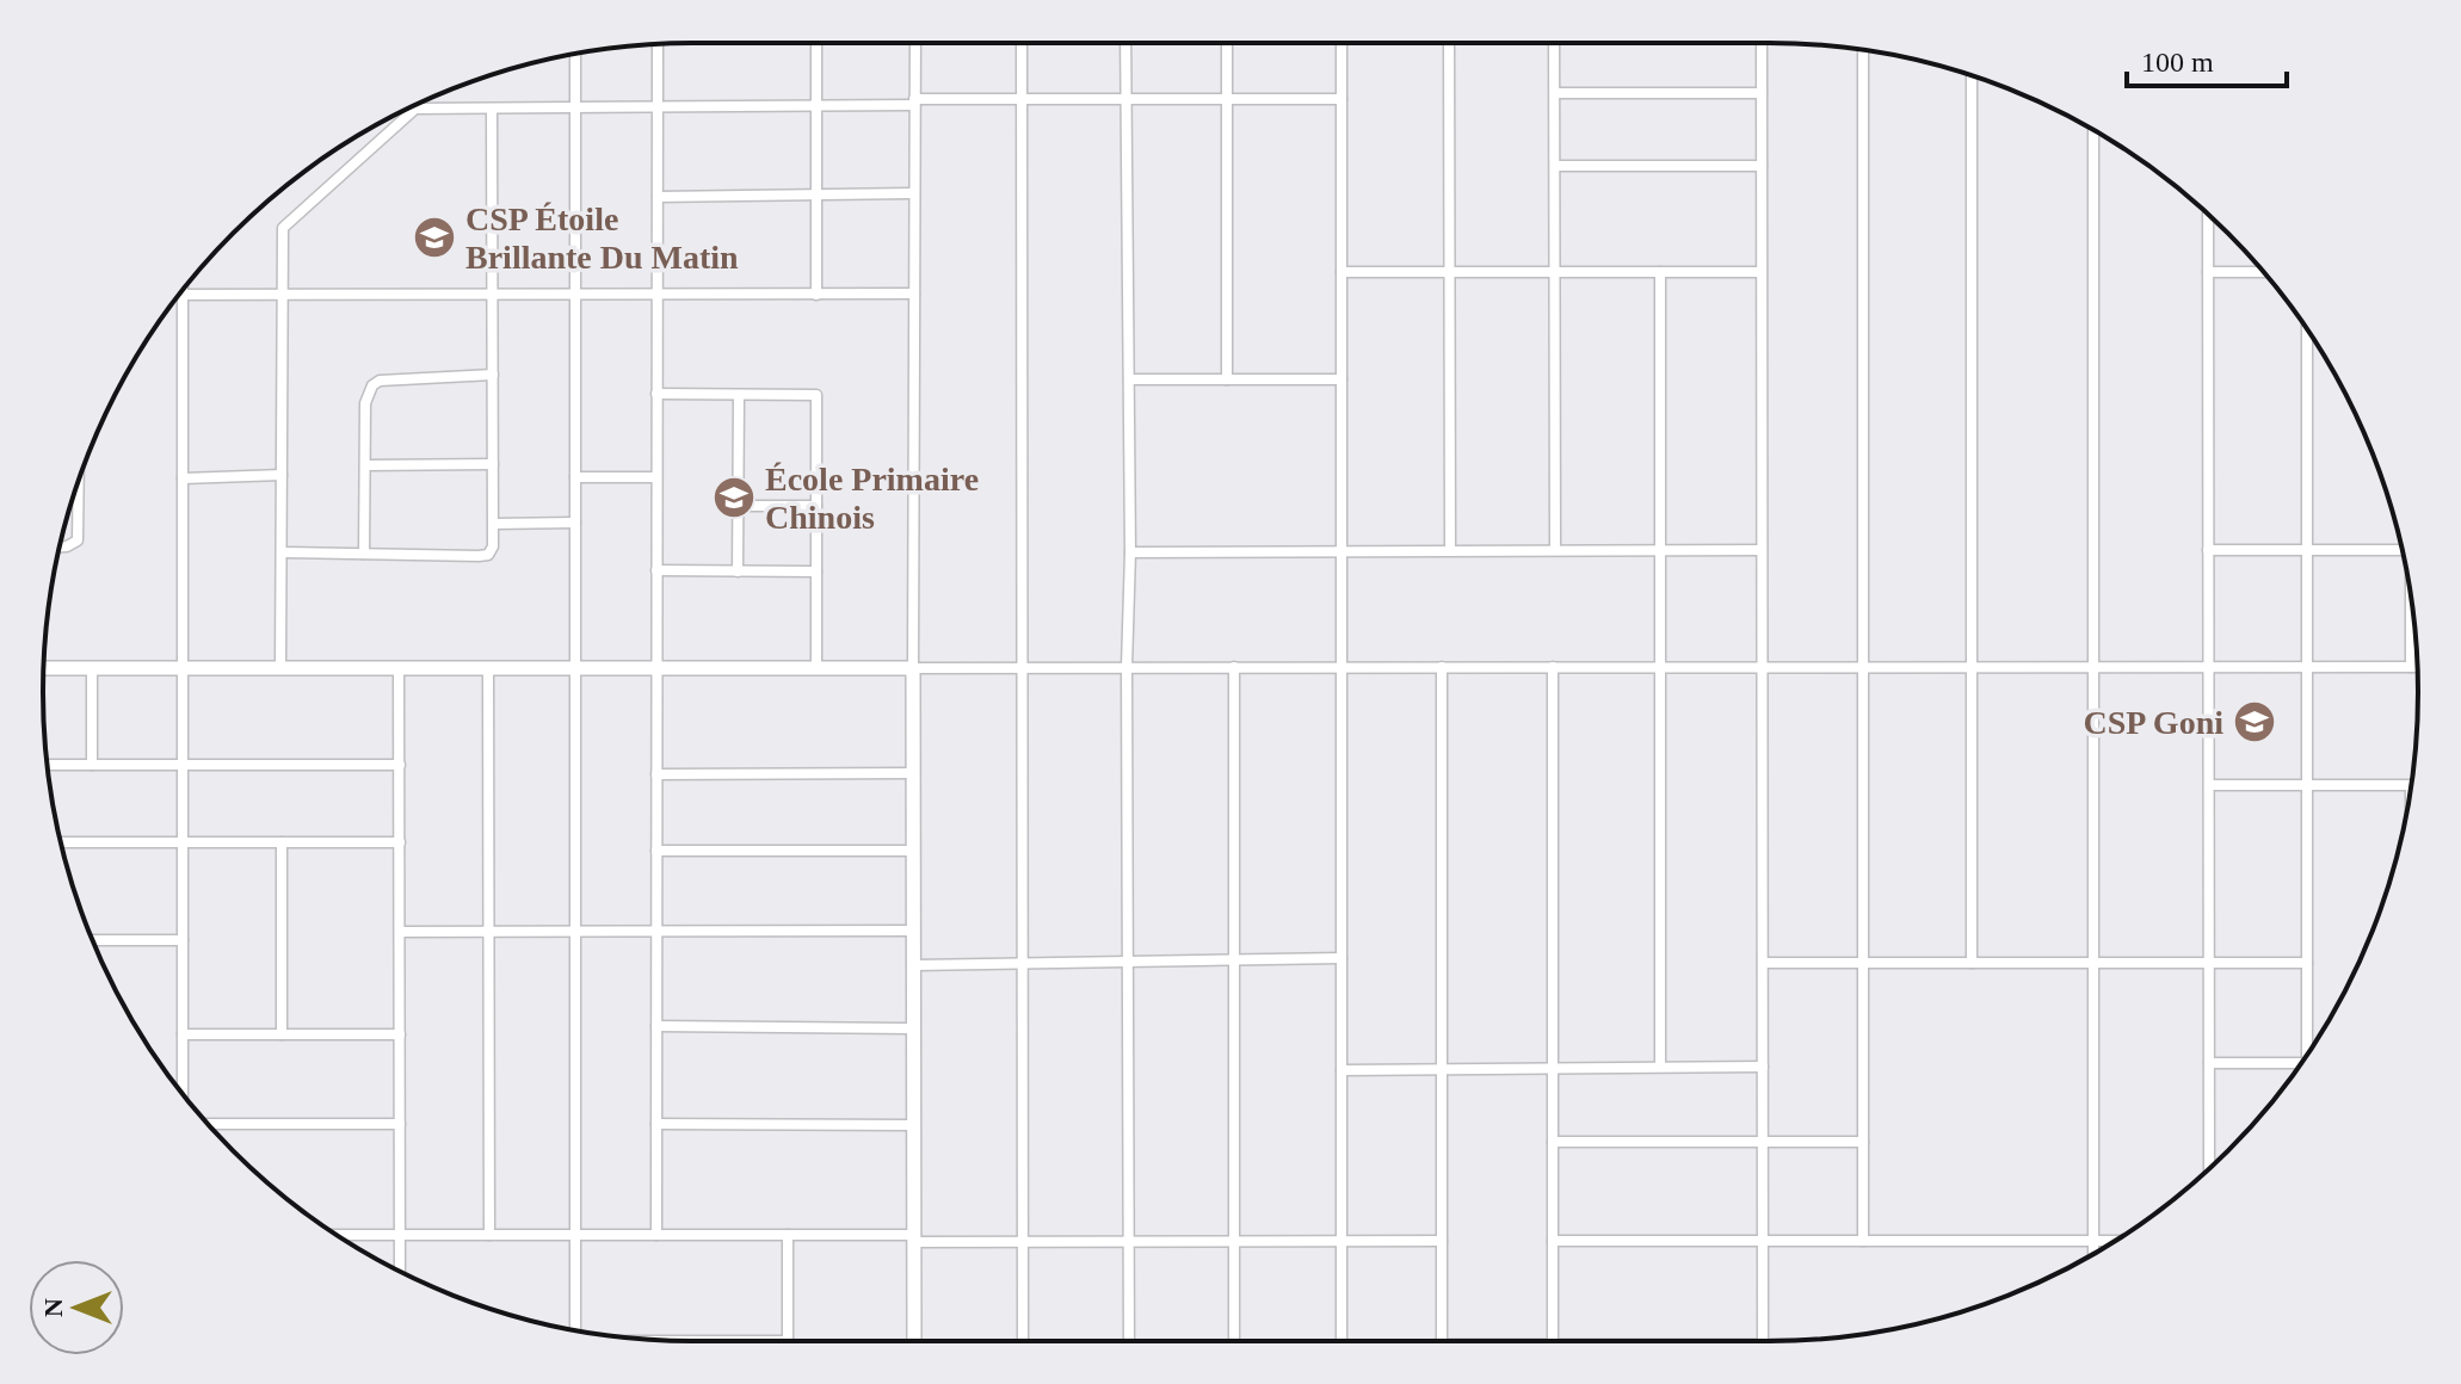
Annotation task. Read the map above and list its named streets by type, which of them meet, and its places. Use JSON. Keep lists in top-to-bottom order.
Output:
{
  "places": {
    "school or university": ["CSP Étoile Brillante Du Matin", "École Primaire Chinois", "CSP Goni"]
  },
  "scale_bar": "100 m",
  "north": "left"
}
